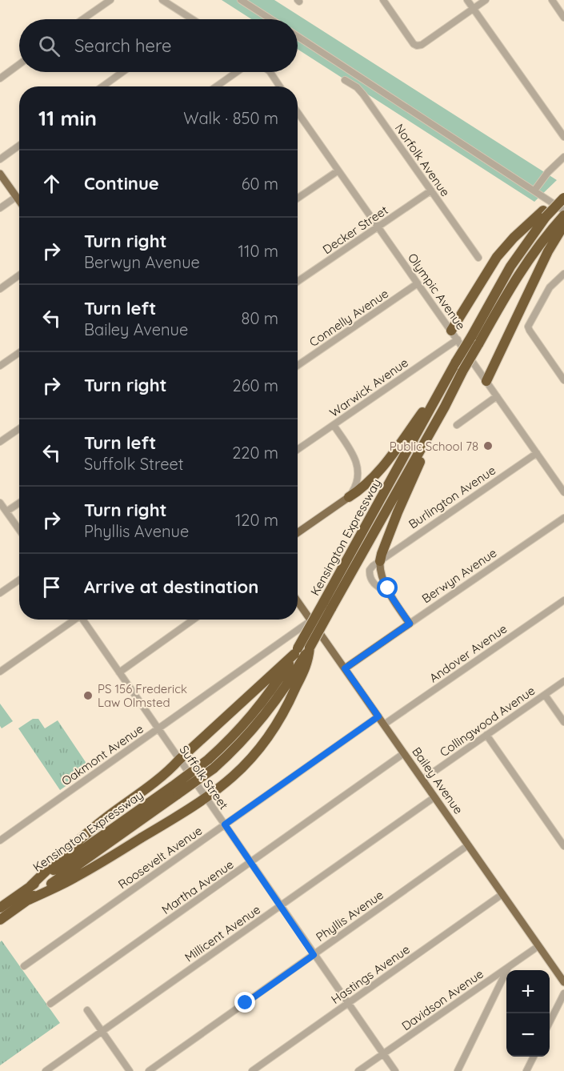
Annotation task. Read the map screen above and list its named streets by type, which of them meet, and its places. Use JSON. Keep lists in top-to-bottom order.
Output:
{
  "streets": {
    "highway": ["Kensington Expressway"],
    "main road": ["Berwyn Avenue", "Bailey Avenue"],
    "street": [
      "Norfolk Avenue",
      "Decker Street",
      "Olympic Avenue",
      "Connelly Avenue",
      "Warwick Avenue",
      "Burlington Avenue",
      "Andover Avenue",
      "Collingwood Avenue",
      "Oakmont Avenue",
      "Suffolk Street",
      "Roosevelt Avenue",
      "Martha Avenue",
      "Phyllis Avenue",
      "Millicent Avenue",
      "Hastings Avenue",
      "Davidson Avenue"
    ]
  },
  "crossings": [
    ["Norfolk Avenue", "Decker Street"],
    ["Decker Street", "Olympic Avenue"],
    ["Olympic Avenue", "Connelly Avenue"],
    ["Olympic Avenue", "Warwick Avenue"],
    ["Olympic Avenue", "Burlington Avenue"],
    ["Berwyn Avenue", "Bailey Avenue"],
    ["Andover Avenue", "Bailey Avenue"],
    ["Collingwood Avenue", "Bailey Avenue"],
    ["Oakmont Avenue", "Suffolk Street"],
    ["Oakmont Avenue", "Bailey Avenue"],
    ["Suffolk Street", "Roosevelt Avenue"],
    ["Suffolk Street", "Martha Avenue"],
    ["Suffolk Street", "Phyllis Avenue"],
    ["Suffolk Street", "Millicent Avenue"],
    ["Suffolk Street", "Hastings Avenue"],
    ["Suffolk Street", "Davidson Avenue"],
    ["Bailey Avenue", "Roosevelt Avenue"],
    ["Bailey Avenue", "Martha Avenue"],
    ["Bailey Avenue", "Phyllis Avenue"],
    ["Bailey Avenue", "Millicent Avenue"],
    ["Bailey Avenue", "Hastings Avenue"],
    ["Bailey Avenue", "Davidson Avenue"]
  ],
  "places": ["Public School 78", "PS 156 Frederick Law Olmsted"],
  "page": {
    "search": "Search here",
    "heading": ["11 min", "Walk · 850 m"],
    "list": [
      ["Continue", "60 m"],
      ["Turn right", "Berwyn Avenue", "110 m"],
      ["Turn left", "Bailey Avenue", "80 m"],
      ["Turn right", "260 m"],
      ["Turn left", "Suffolk Street", "220 m"],
      ["Turn right", "Phyllis Avenue", "120 m"],
      "Arrive at destination"
    ],
    "map_buttons": ["+", "−"]
  }
}
